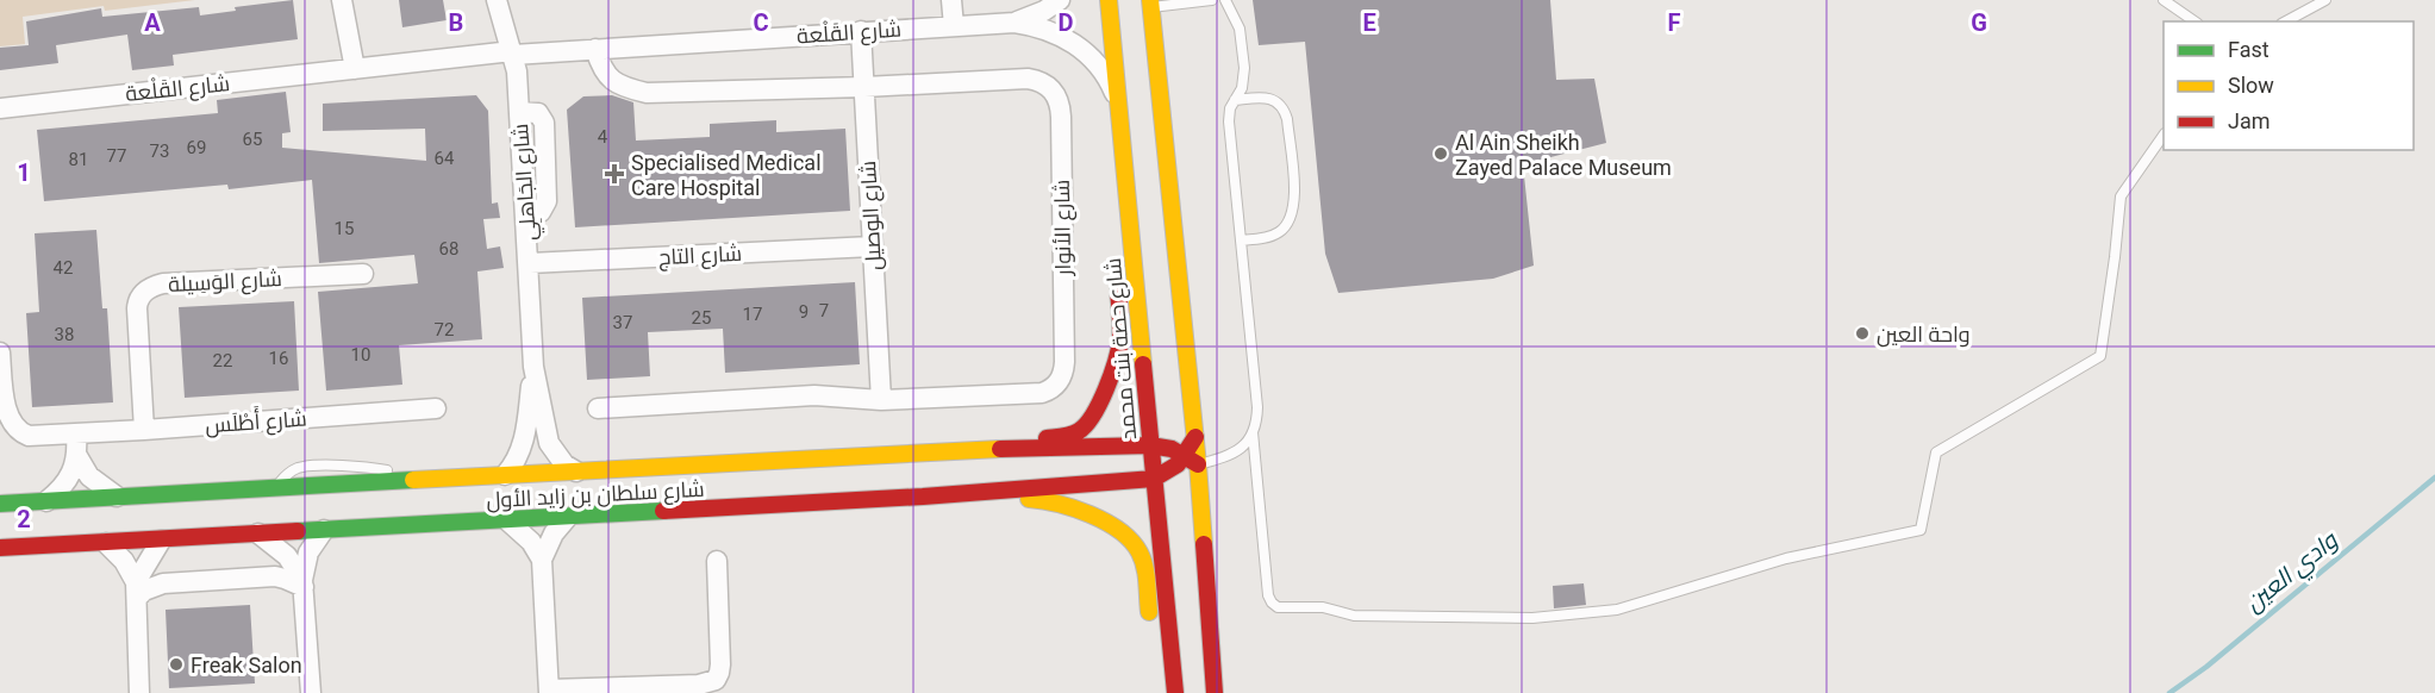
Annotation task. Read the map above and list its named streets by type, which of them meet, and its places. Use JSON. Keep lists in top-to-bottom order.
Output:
{
  "streets": {
    "main road": ["شارع حصة بنت محمد", "شارع سلطان بن زايد الأول"],
    "street": [
      "شارع القَلْعة",
      "شارع الجَاهلِي",
      "شارع الوصيل",
      "شارع الأنوار",
      "شارع التاج",
      "شارع الوَسِيلة",
      "شارع أَطْلَس"
    ]
  },
  "crossings": [
    ["شارع القَلْعة", "شارع الجَاهلِي"],
    ["شارع القَلْعة", "شارع الوصيل"],
    ["شارع القَلْعة", "شارع الأنوار"],
    ["شارع القَلْعة", "شارع حصة بنت محمد"],
    ["شارع الجَاهلِي", "شارع التاج"],
    ["شارع الجَاهلِي", "شارع سلطان بن زايد الأول"],
    ["شارع الوصيل", "شارع الأنوار"],
    ["شارع الوصيل", "شارع التاج"],
    ["شارع الوَسِيلة", "شارع أَطْلَس"],
    ["شارع حصة بنت محمد", "شارع سلطان بن زايد الأول"]
  ],
  "water": ["وادي العين"],
  "places": {
    "other": ["Al Ain Sheikh Zayed Palace Museum", "واحة العين", "Freak Salon"],
    "health": ["Specialised Medical Care Hospital"]
  },
  "house_numbers": [
    "4",
    "65",
    "69",
    "73",
    "77",
    "64",
    "81",
    "15",
    "68",
    "42",
    "7",
    "9",
    "17",
    "25",
    "37",
    "72",
    "38",
    "10",
    "16",
    "22"
  ],
  "legend": ["Fast", "Slow", "Jam"],
  "grid": {
    "columns": [
      "A",
      "B",
      "C",
      "D",
      "E",
      "F",
      "G"
    ],
    "rows": ["1", "2"]
  }
}
